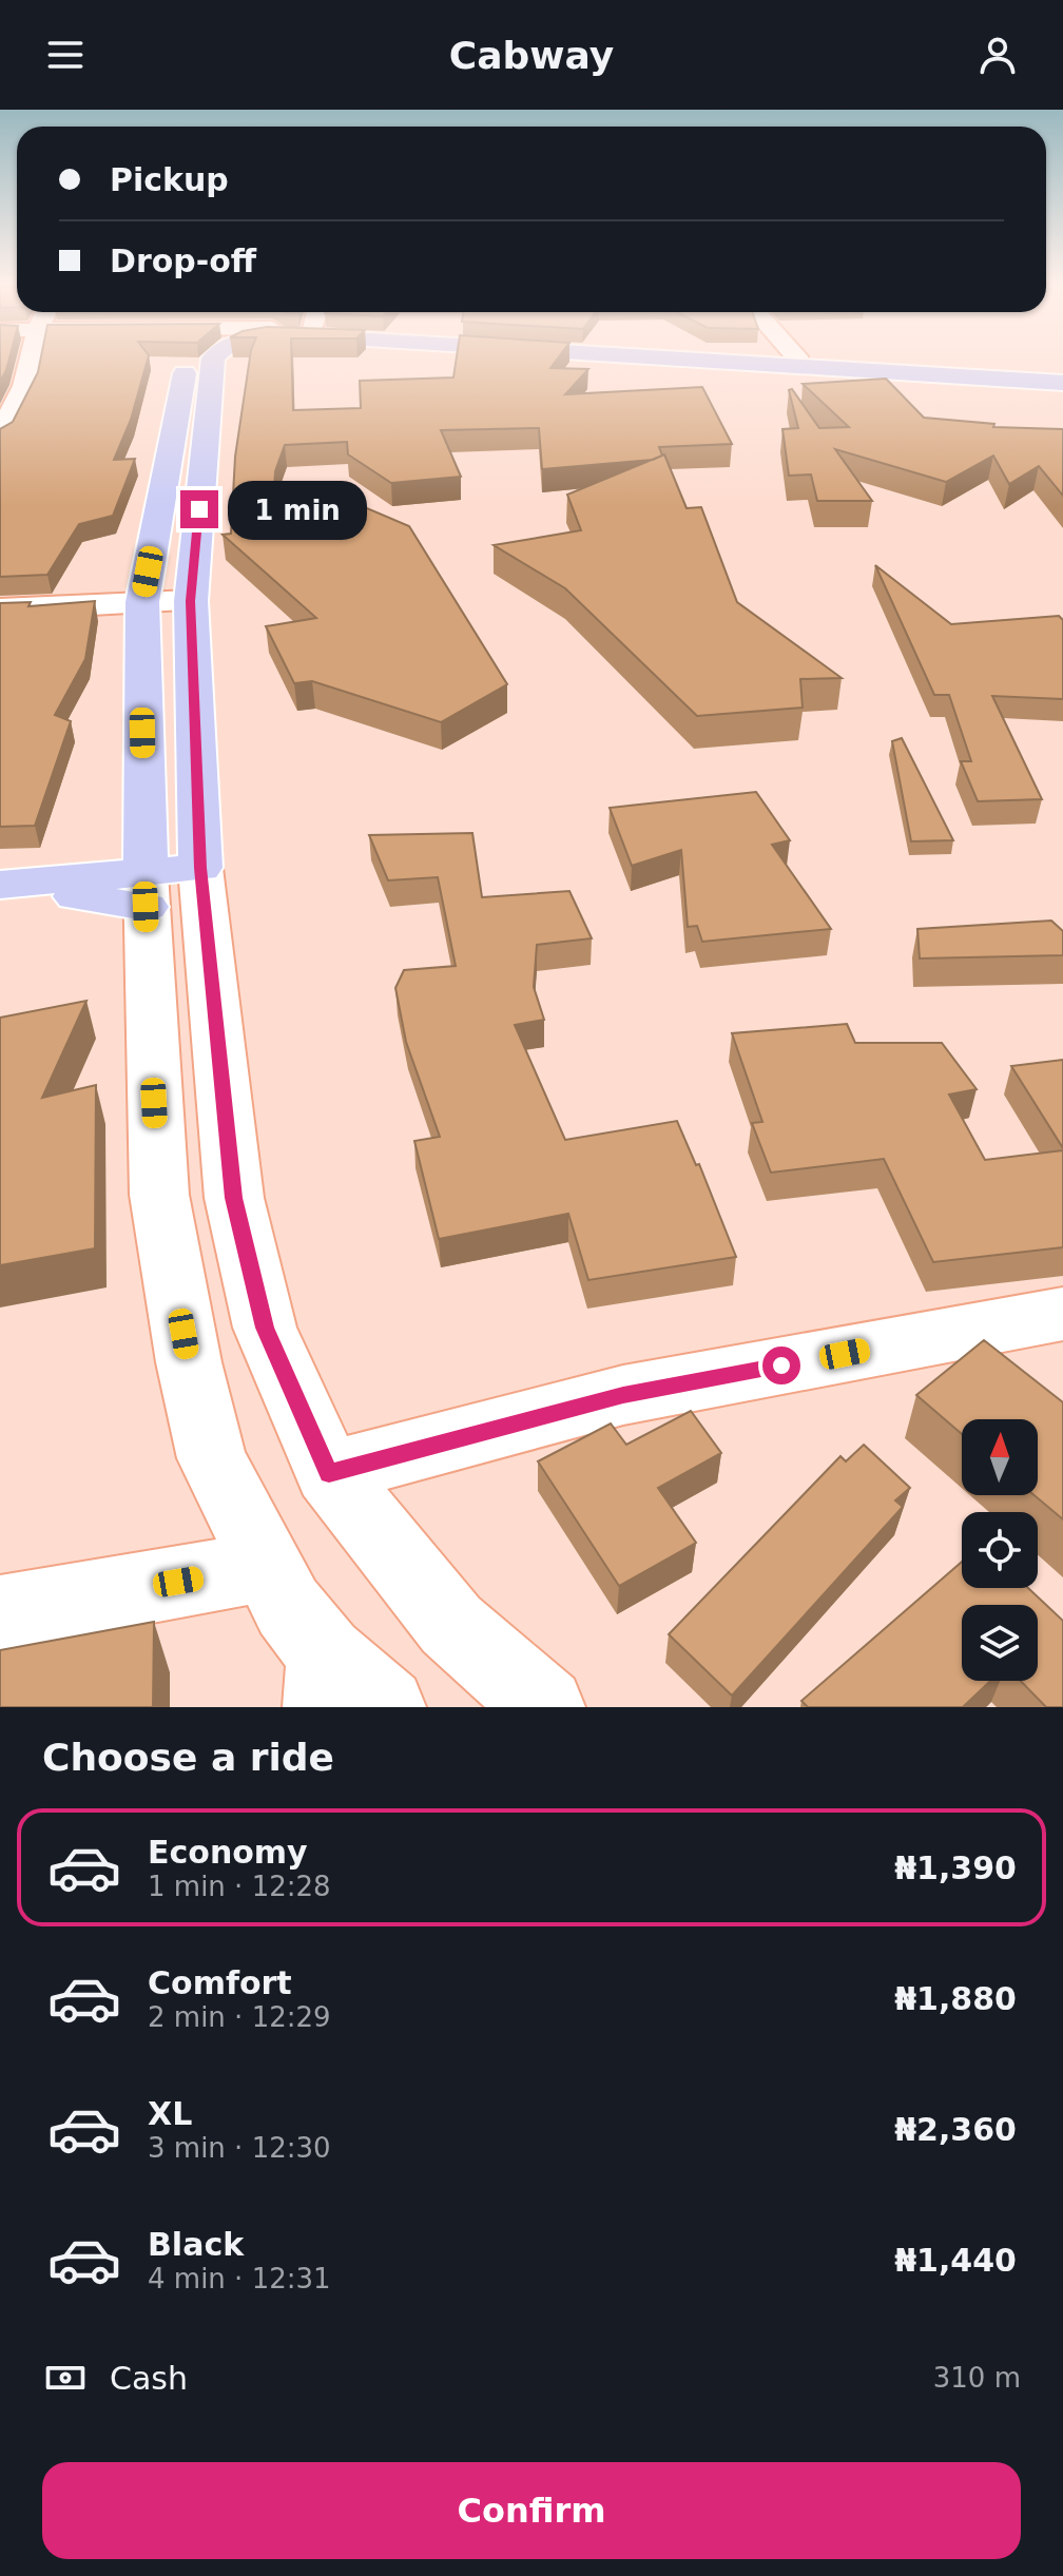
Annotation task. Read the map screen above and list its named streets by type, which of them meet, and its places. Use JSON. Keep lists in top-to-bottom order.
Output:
{
  "north": "top",
  "page": {
    "header": "Cabway",
    "banner": ["Pickup", "Drop-off"],
    "bubble": "1 min",
    "heading": "Choose a ride",
    "list": [
      {
        "name": "Economy",
        "note": "1 min · 12:28",
        "value": "₦1,390"
      },
      {
        "name": "Comfort",
        "note": "2 min · 12:29",
        "value": "₦1,880"
      },
      {
        "name": "XL",
        "note": "3 min · 12:30",
        "value": "₦2,360"
      },
      {
        "name": "Black",
        "note": "4 min · 12:31",
        "value": "₦1,440"
      }
    ],
    "pay": ["Cash", "310 m"],
    "buttons": "Confirm"
  }
}
